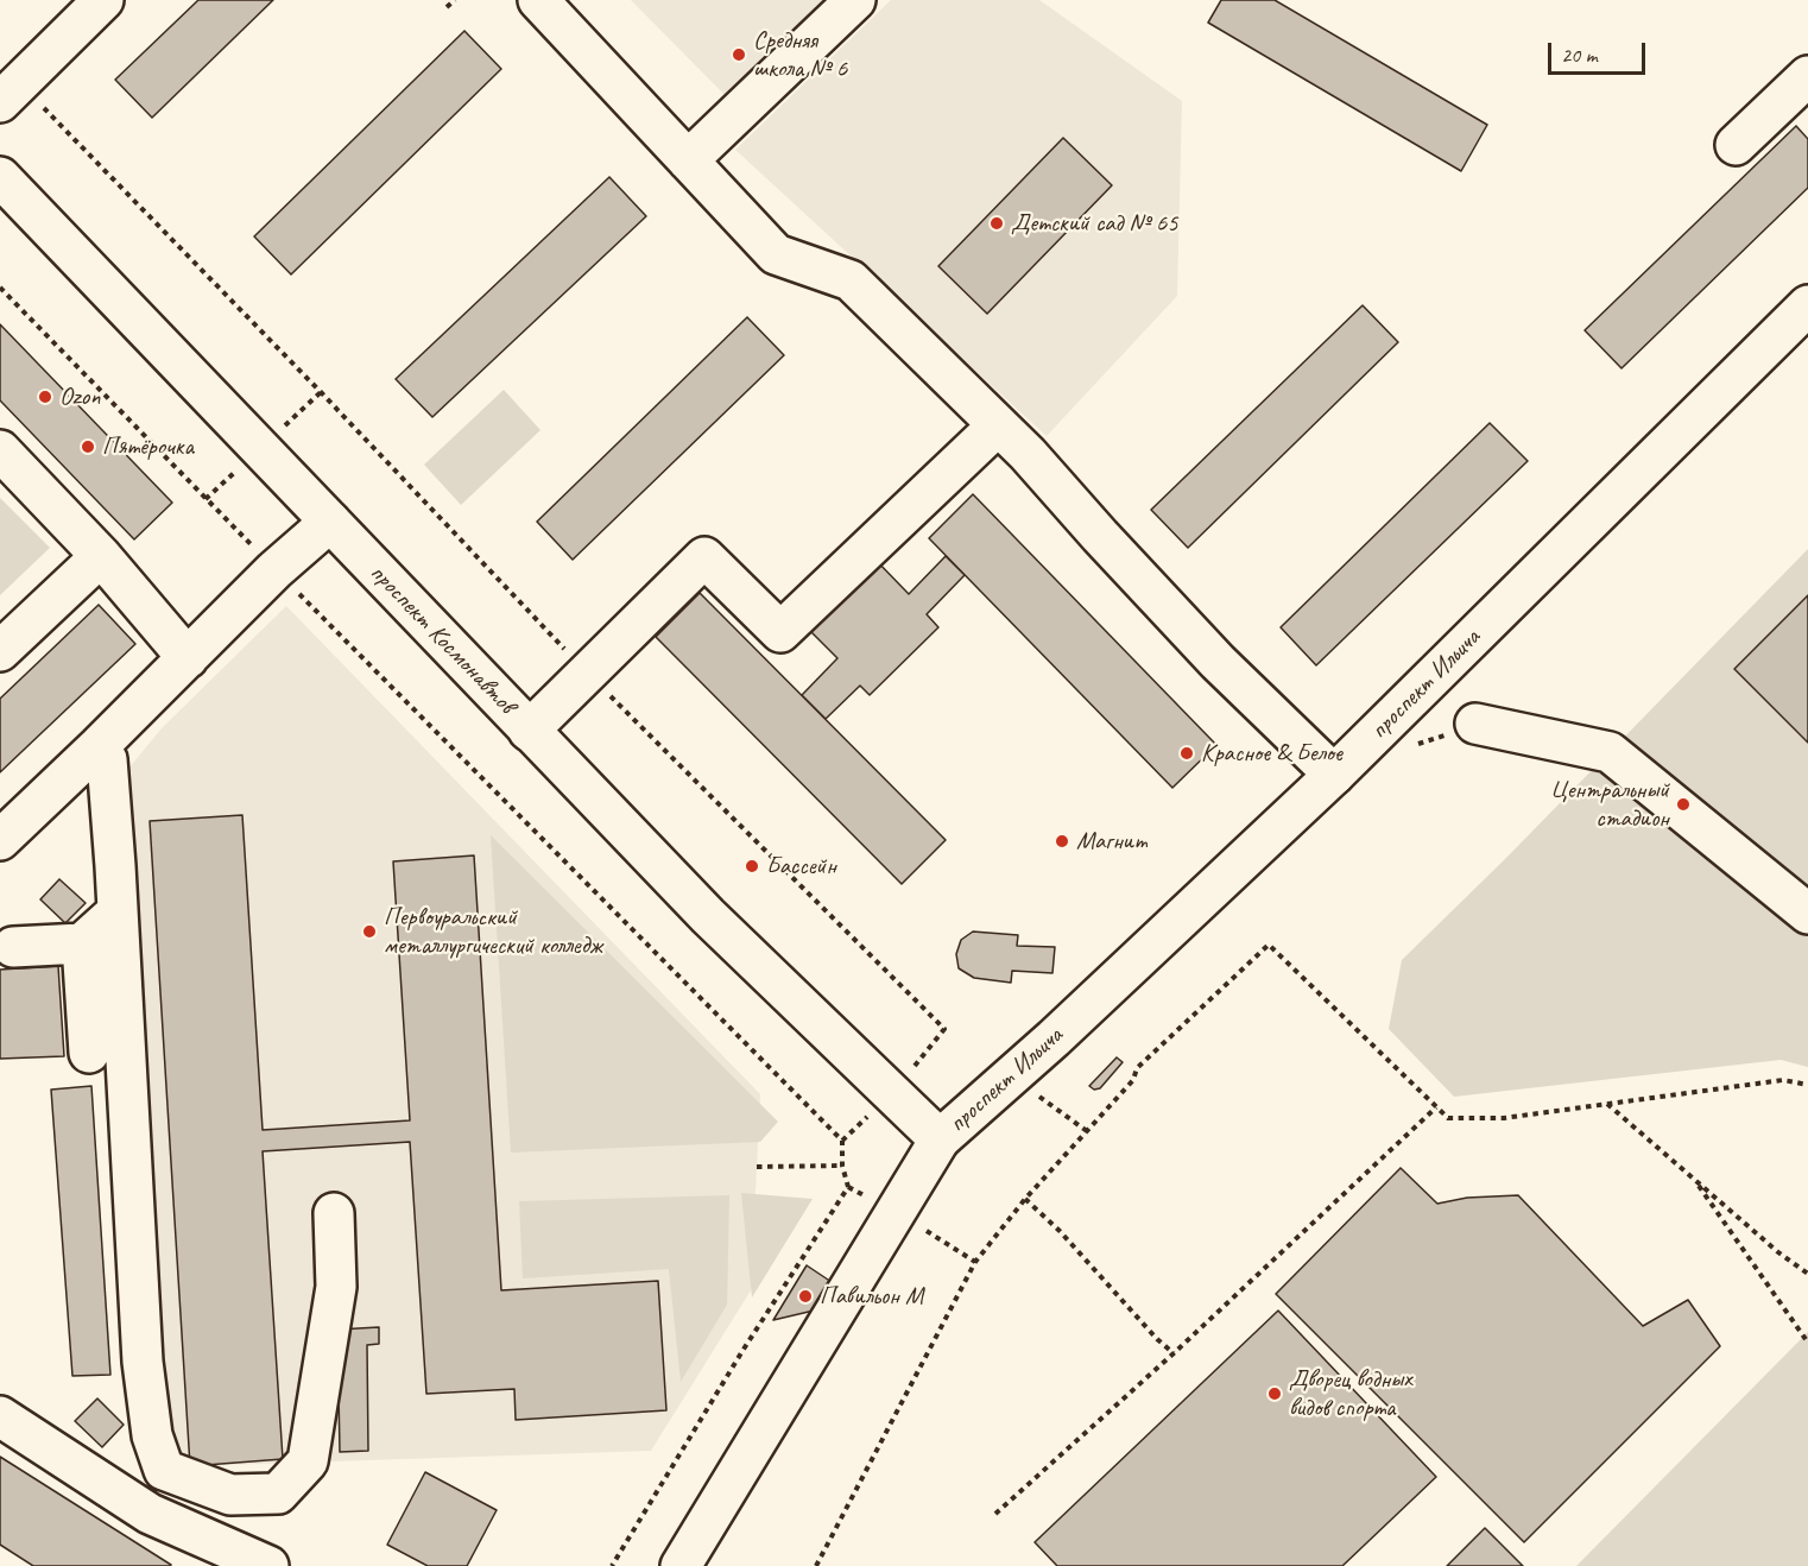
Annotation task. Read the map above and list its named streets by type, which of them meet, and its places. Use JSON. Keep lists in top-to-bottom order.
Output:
{
  "streets": {
    "street": ["проспект Космонавтов", "проспект Ильича"]
  },
  "crossings": [
    ["проспект Космонавтов", "проспект Ильича"]
  ],
  "places": [
    "Средняя школа № 6",
    "Детский сад № 65",
    "Ozon",
    "Пятёрочка",
    "Красное & Белое",
    "Центральный стадион",
    "Магнит",
    "Бассейн",
    "Первоуральский металлургический колледж",
    "Павильон М",
    "Дворец водных видов спорта"
  ],
  "scale_bar": "20 m"
}
